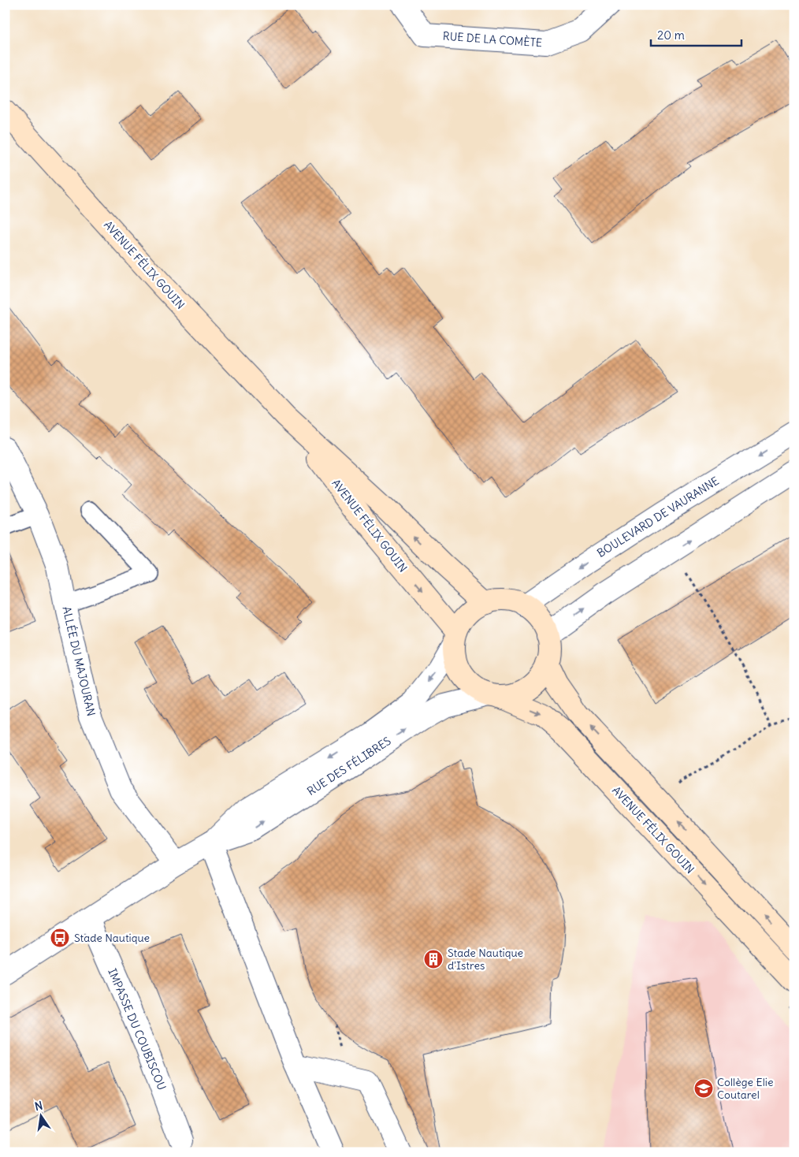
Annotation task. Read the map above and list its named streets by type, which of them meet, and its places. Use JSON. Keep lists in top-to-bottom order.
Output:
{
  "streets": {
    "main road": ["AVENUE FÉLIX GOUIN"],
    "street": [
      "RUE DE LA COMÈTE",
      "BOULEVARD DE VAURANNE",
      "ALLÉE DU MAJOURAN",
      "RUE DES FÉLIBRES",
      "IMPASSE DU COUBISCOU"
    ]
  },
  "crossings": [
    ["AVENUE FÉLIX GOUIN", "BOULEVARD DE VAURANNE"],
    ["AVENUE FÉLIX GOUIN", "RUE DES FÉLIBRES"],
    ["BOULEVARD DE VAURANNE", "RUE DES FÉLIBRES"],
    ["ALLÉE DU MAJOURAN", "RUE DES FÉLIBRES"],
    ["RUE DES FÉLIBRES", "IMPASSE DU COUBISCOU"]
  ],
  "places": {
    "bus stop": ["Stade Nautique"],
    "building": ["Stade Nautique d'Istres"],
    "school or university": ["Collège Elie Coutarel"]
  },
  "scale_bar": "20 m",
  "north": "top"
}
